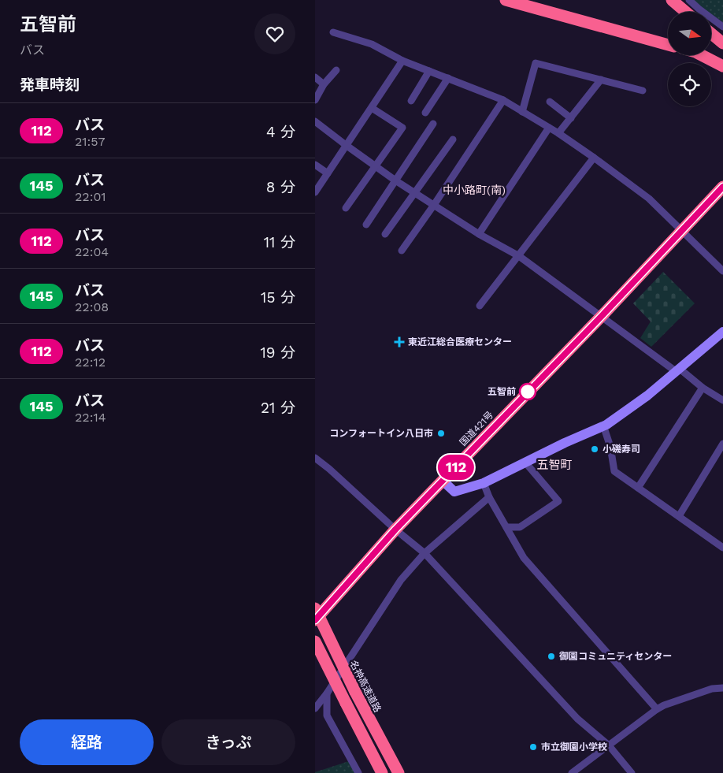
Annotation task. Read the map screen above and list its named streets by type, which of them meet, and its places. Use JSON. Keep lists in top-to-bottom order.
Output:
{
  "streets": {
    "highway": ["国道421号", "名神高速道路"]
  },
  "districts": ["中小路町(南)", "五智町"],
  "places": {
    "health": ["東近江総合医療センター"],
    "other": [
      "五智前",
      "コンフォートイン八日市",
      "小磯寿司",
      "御園コミュニティセンター",
      "市立御園小学校"
    ]
  },
  "lines": ["bus line 112"],
  "north": "right",
  "page": {
    "heading": [
      ["五智前", "バス"],
      "発車時刻"
    ],
    "on_map": "112",
    "list": [
      {
        "mark": "112",
        "name": "バス",
        "note": "21:57",
        "value": "4 分"
      },
      {
        "mark": "145",
        "name": "バス",
        "note": "22:01",
        "value": "8 分"
      },
      {
        "mark": "112",
        "name": "バス",
        "note": "22:04",
        "value": "11 分"
      },
      {
        "mark": "145",
        "name": "バス",
        "note": "22:08",
        "value": "15 分"
      },
      {
        "mark": "112",
        "name": "バス",
        "note": "22:12",
        "value": "19 分"
      },
      {
        "mark": "145",
        "name": "バス",
        "note": "22:14",
        "value": "21 分"
      }
    ],
    "buttons": ["経路", "きっぷ"]
  }
}
